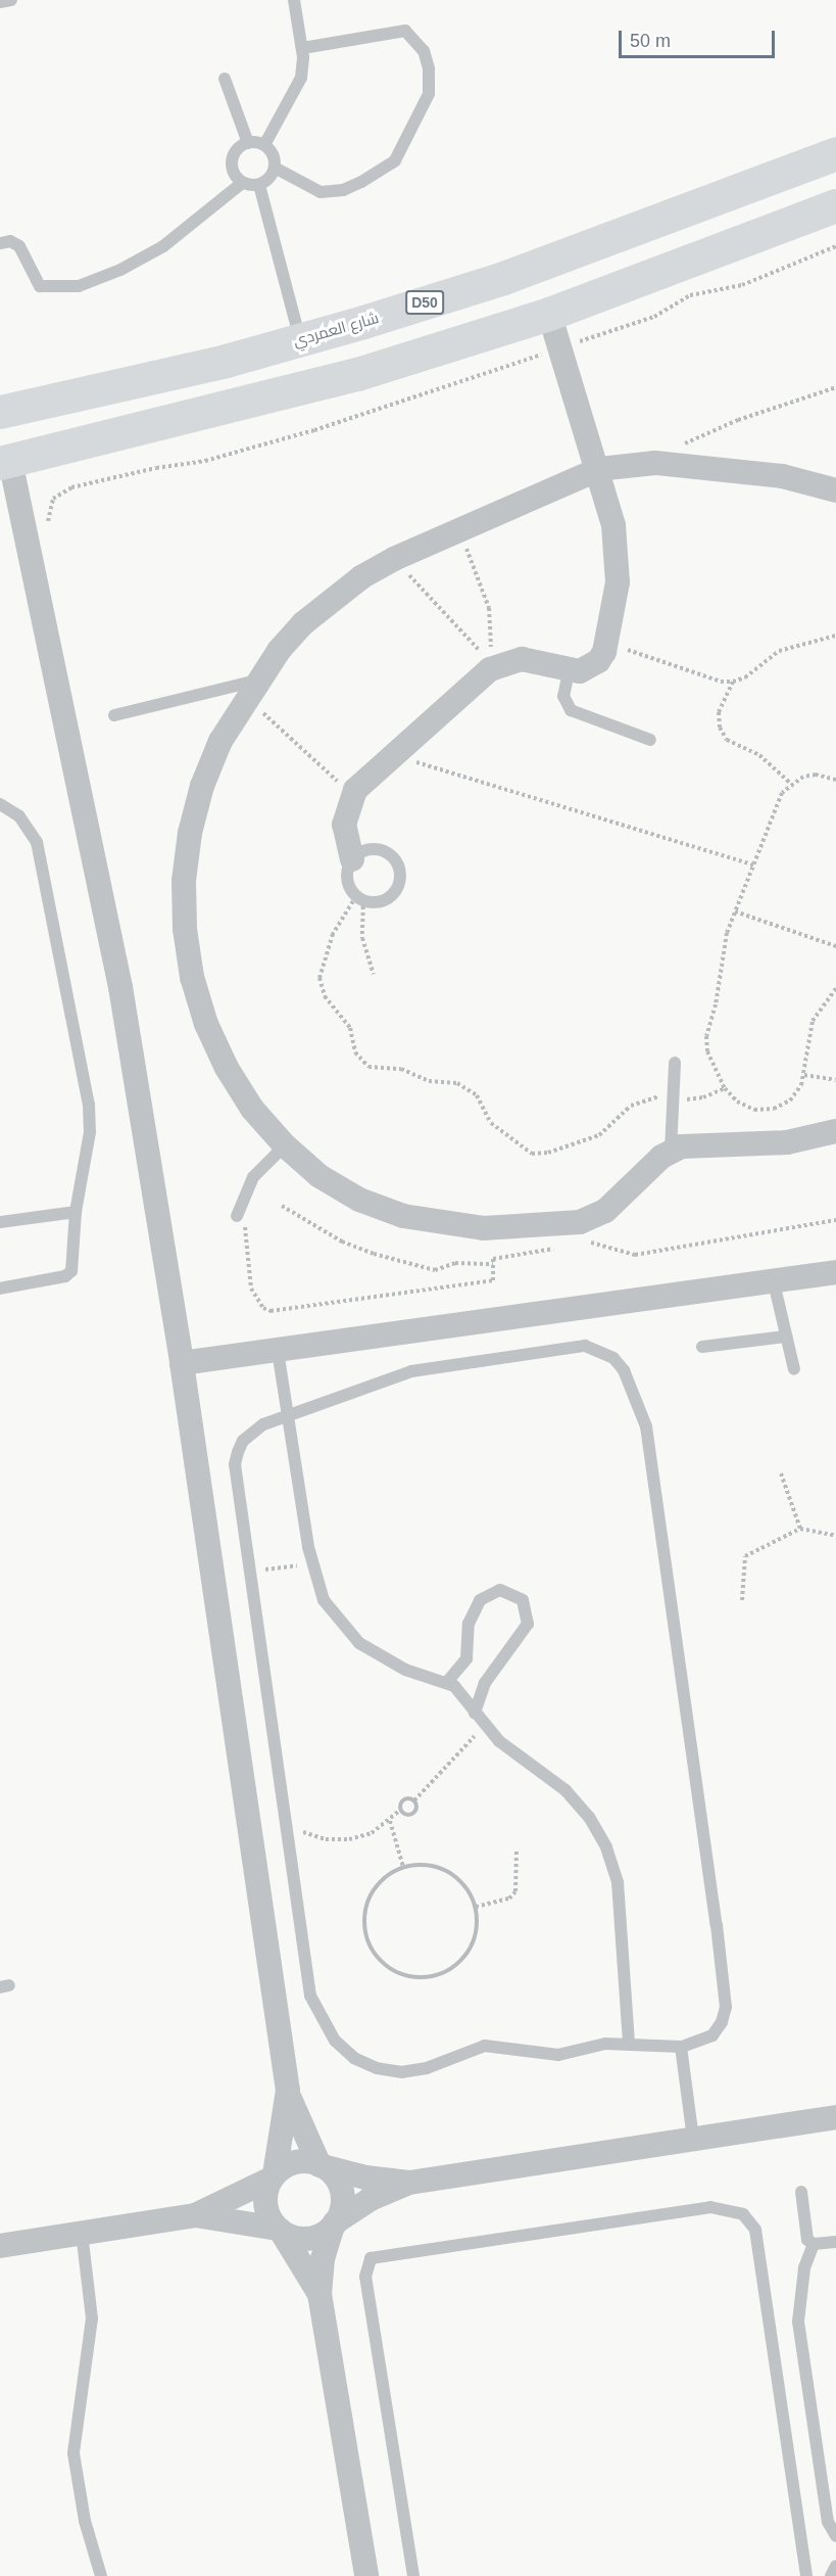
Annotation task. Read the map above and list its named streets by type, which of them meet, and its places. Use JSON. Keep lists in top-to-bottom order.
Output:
{
  "streets": {
    "main road": ["D50", "شارع العمردي"]
  },
  "scale_bar": "50 m"
}
